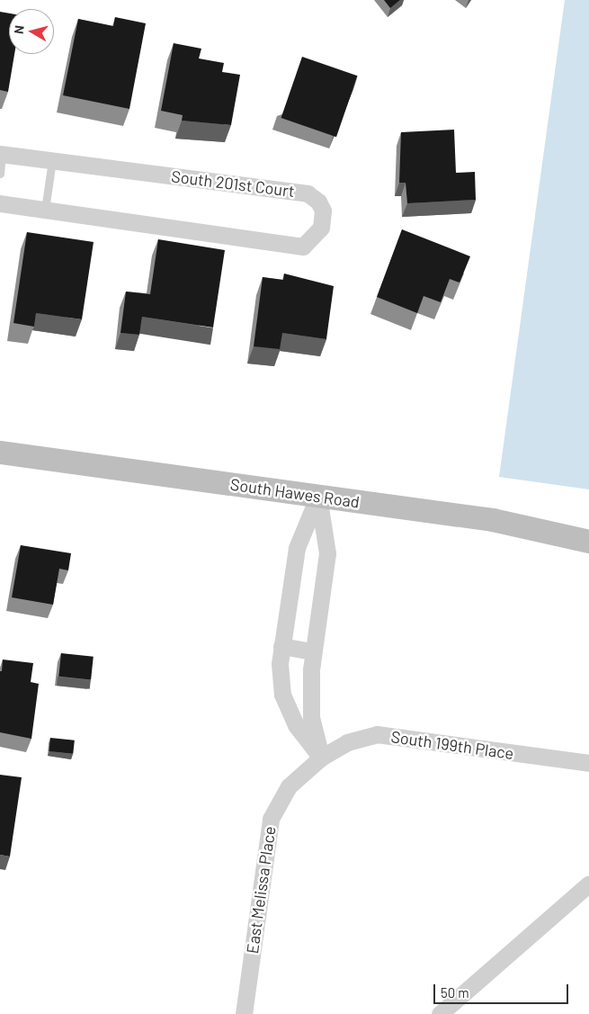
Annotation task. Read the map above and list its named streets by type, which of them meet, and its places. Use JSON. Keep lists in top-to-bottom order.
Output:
{
  "streets": {
    "main road": ["South Hawes Road"],
    "street": ["South 201st Court", "South 199th Place", "East Melissa Place"]
  },
  "crossings": [
    ["South 199th Place", "East Melissa Place"]
  ],
  "scale_bar": "50 m",
  "north": "left"
}
